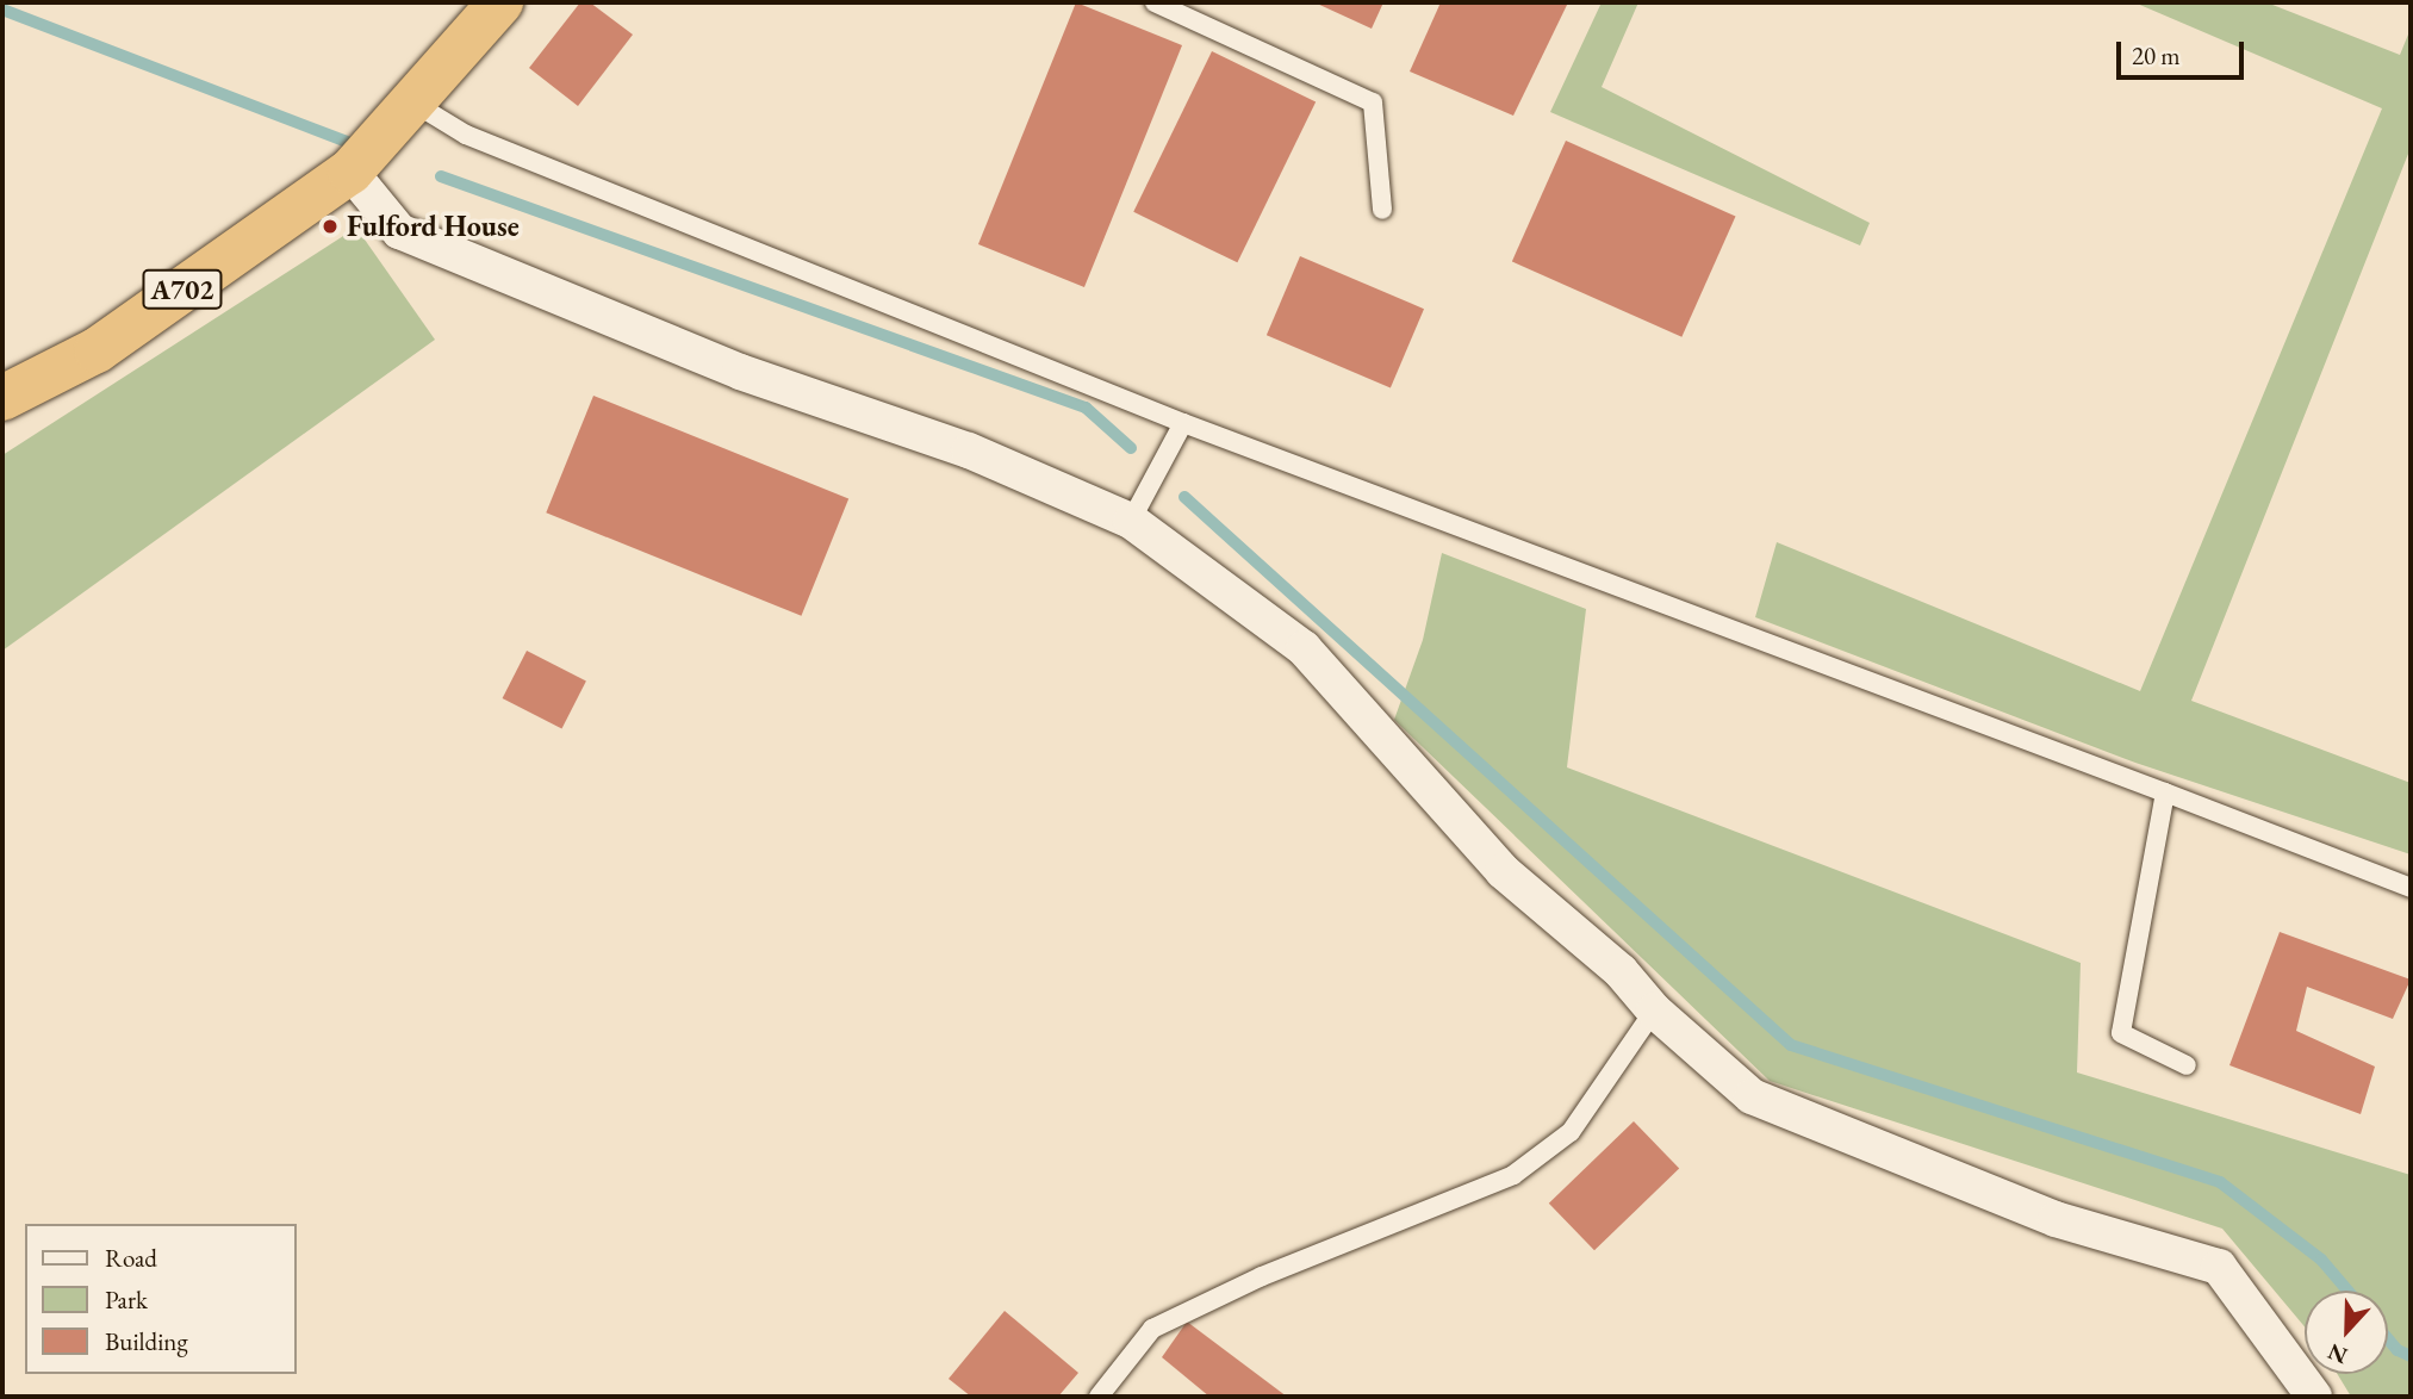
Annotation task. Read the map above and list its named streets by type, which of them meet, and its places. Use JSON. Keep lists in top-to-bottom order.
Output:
{
  "streets": {
    "highway": ["A702"]
  },
  "places": ["Fulford House"],
  "legend": ["Road", "Park", "Building"],
  "scale_bar": "20 m",
  "north": "bottom"
}
